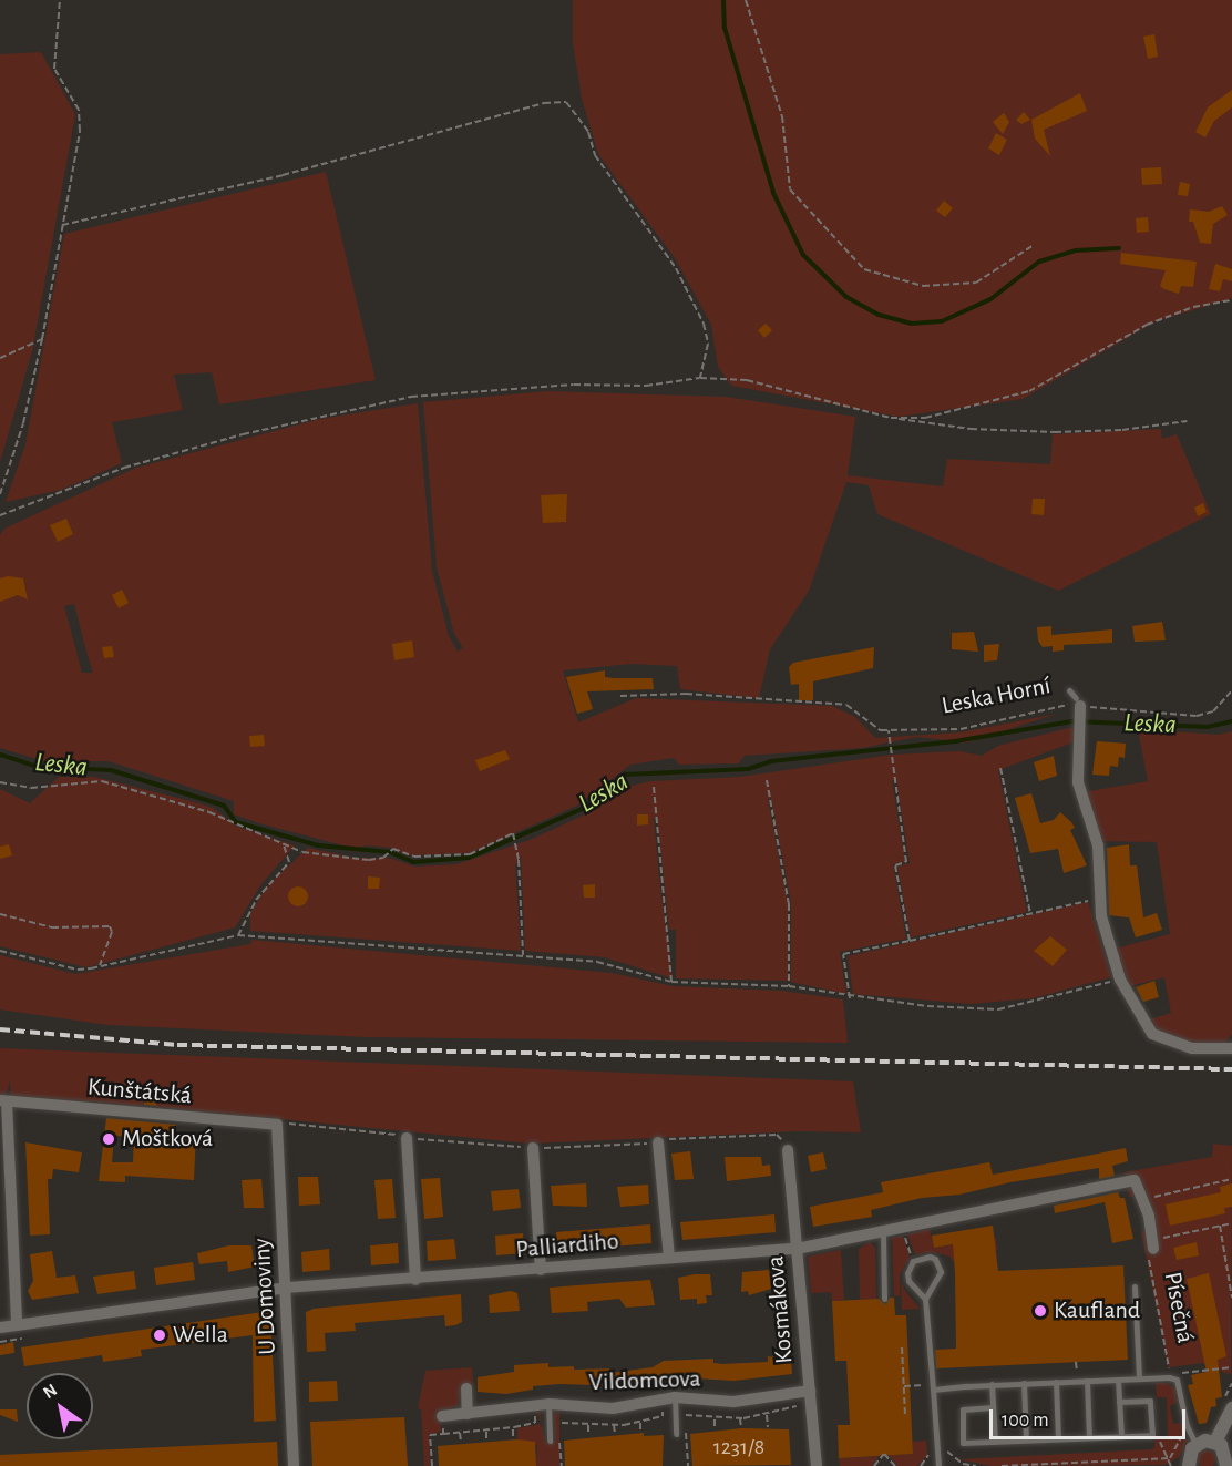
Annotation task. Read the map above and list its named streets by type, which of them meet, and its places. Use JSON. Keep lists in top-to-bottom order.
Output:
{
  "streets": {
    "street": [
      "Leska Horní",
      "Kunštátská",
      "Palliardiho",
      "U Domoviny",
      "Písečná",
      "Kosmákova",
      "Vildomcova"
    ]
  },
  "crossings": [
    ["Kunštátská", "U Domoviny"],
    ["Palliardiho", "U Domoviny"],
    ["Palliardiho", "Písečná"],
    ["Palliardiho", "Kosmákova"],
    ["Kosmákova", "Vildomcova"]
  ],
  "water": ["Leska"],
  "places": ["Moštková", "Kaufland", "Wella"],
  "house_numbers": ["1231/8"],
  "scale_bar": "100 m",
  "north": "top left"
}
